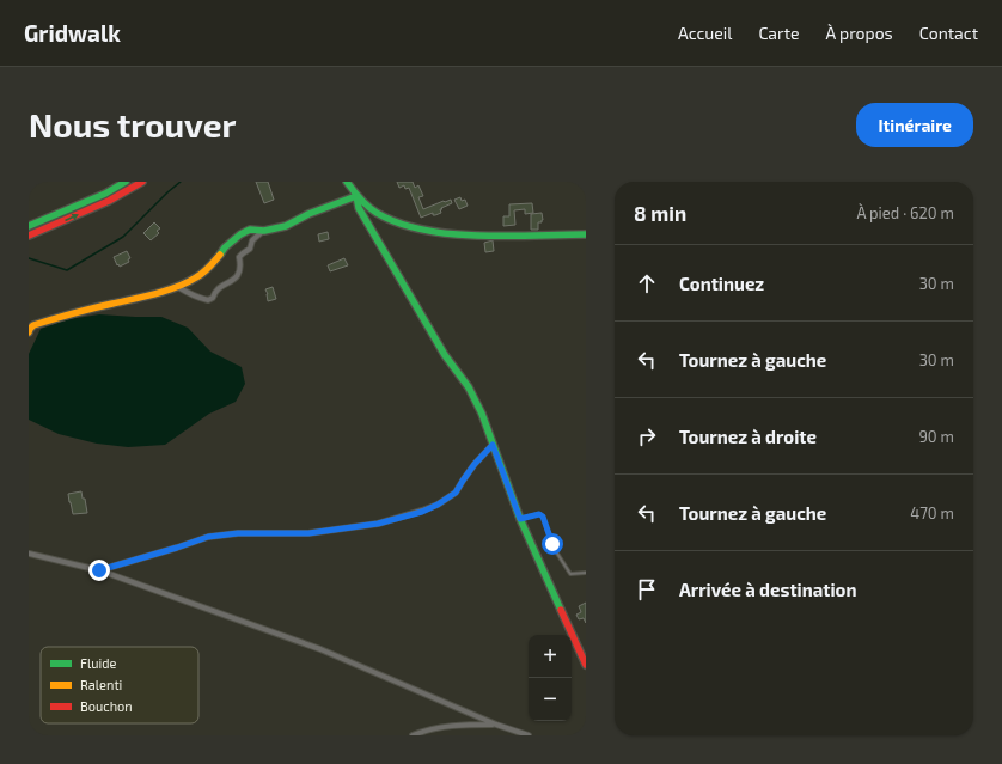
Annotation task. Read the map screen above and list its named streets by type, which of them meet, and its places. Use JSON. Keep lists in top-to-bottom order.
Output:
{
  "legend": ["Fluide", "Ralenti", "Bouchon"],
  "page": {
    "header": "Gridwalk",
    "nav": [
      "Accueil",
      "Carte",
      "À propos",
      "Contact"
    ],
    "buttons": "Itinéraire",
    "title": "Nous trouver",
    "heading": ["8 min", "À pied · 620 m"],
    "list": [
      ["Continuez", "30 m"],
      ["Tournez à gauche", "30 m"],
      ["Tournez à droite", "90 m"],
      ["Tournez à gauche", "470 m"],
      "Arrivée à destination"
    ],
    "map_buttons": ["+", "−"]
  }
}
